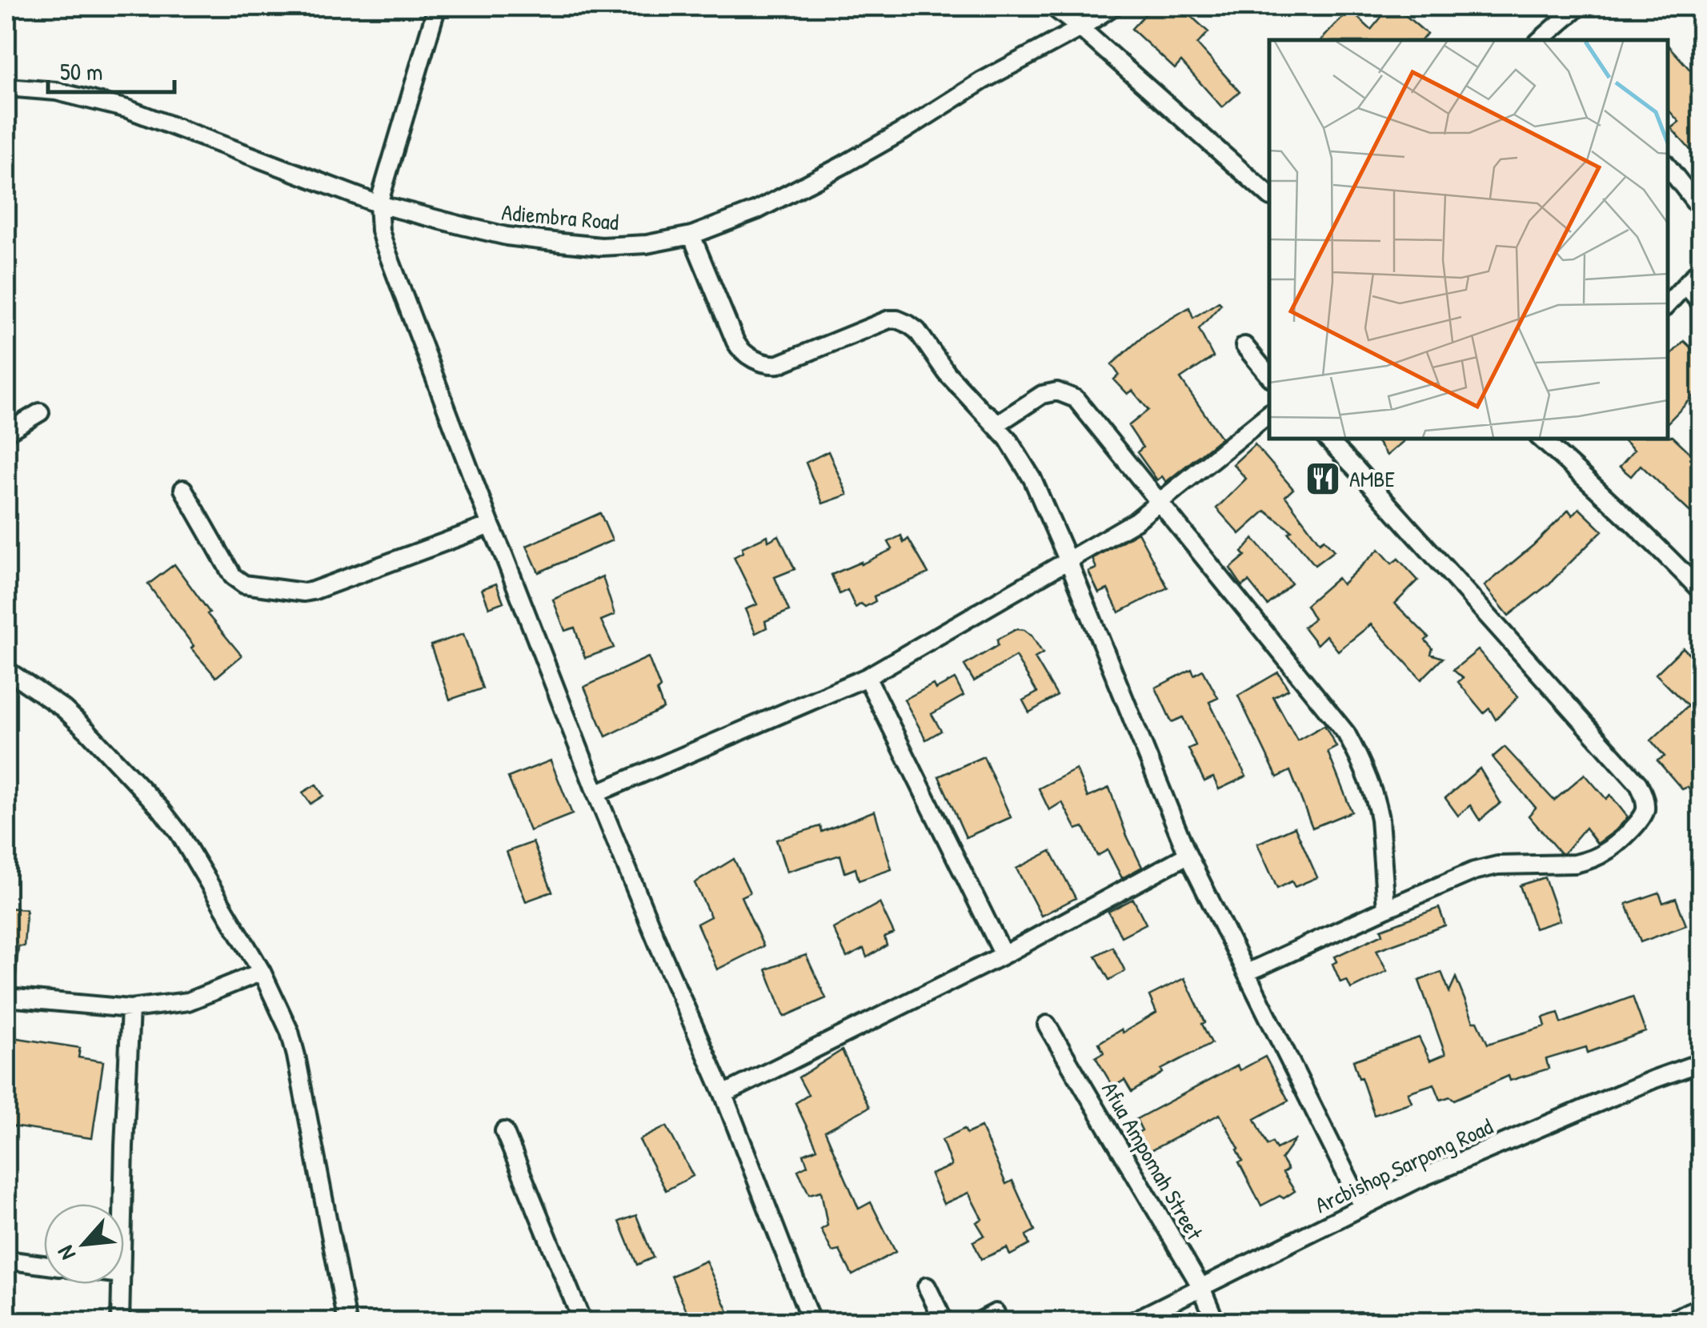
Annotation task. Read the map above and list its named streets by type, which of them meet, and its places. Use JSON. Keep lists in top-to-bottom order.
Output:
{
  "streets": {
    "street": ["Adiembra Road", "Afua Ampomah Street", "Arcbishop Sarpong Road"]
  },
  "crossings": [
    ["Afua Ampomah Street", "Arcbishop Sarpong Road"]
  ],
  "places": {
    "restaurant": ["AMBE"]
  },
  "scale_bar": "50 m",
  "north": "bottom left"
}
